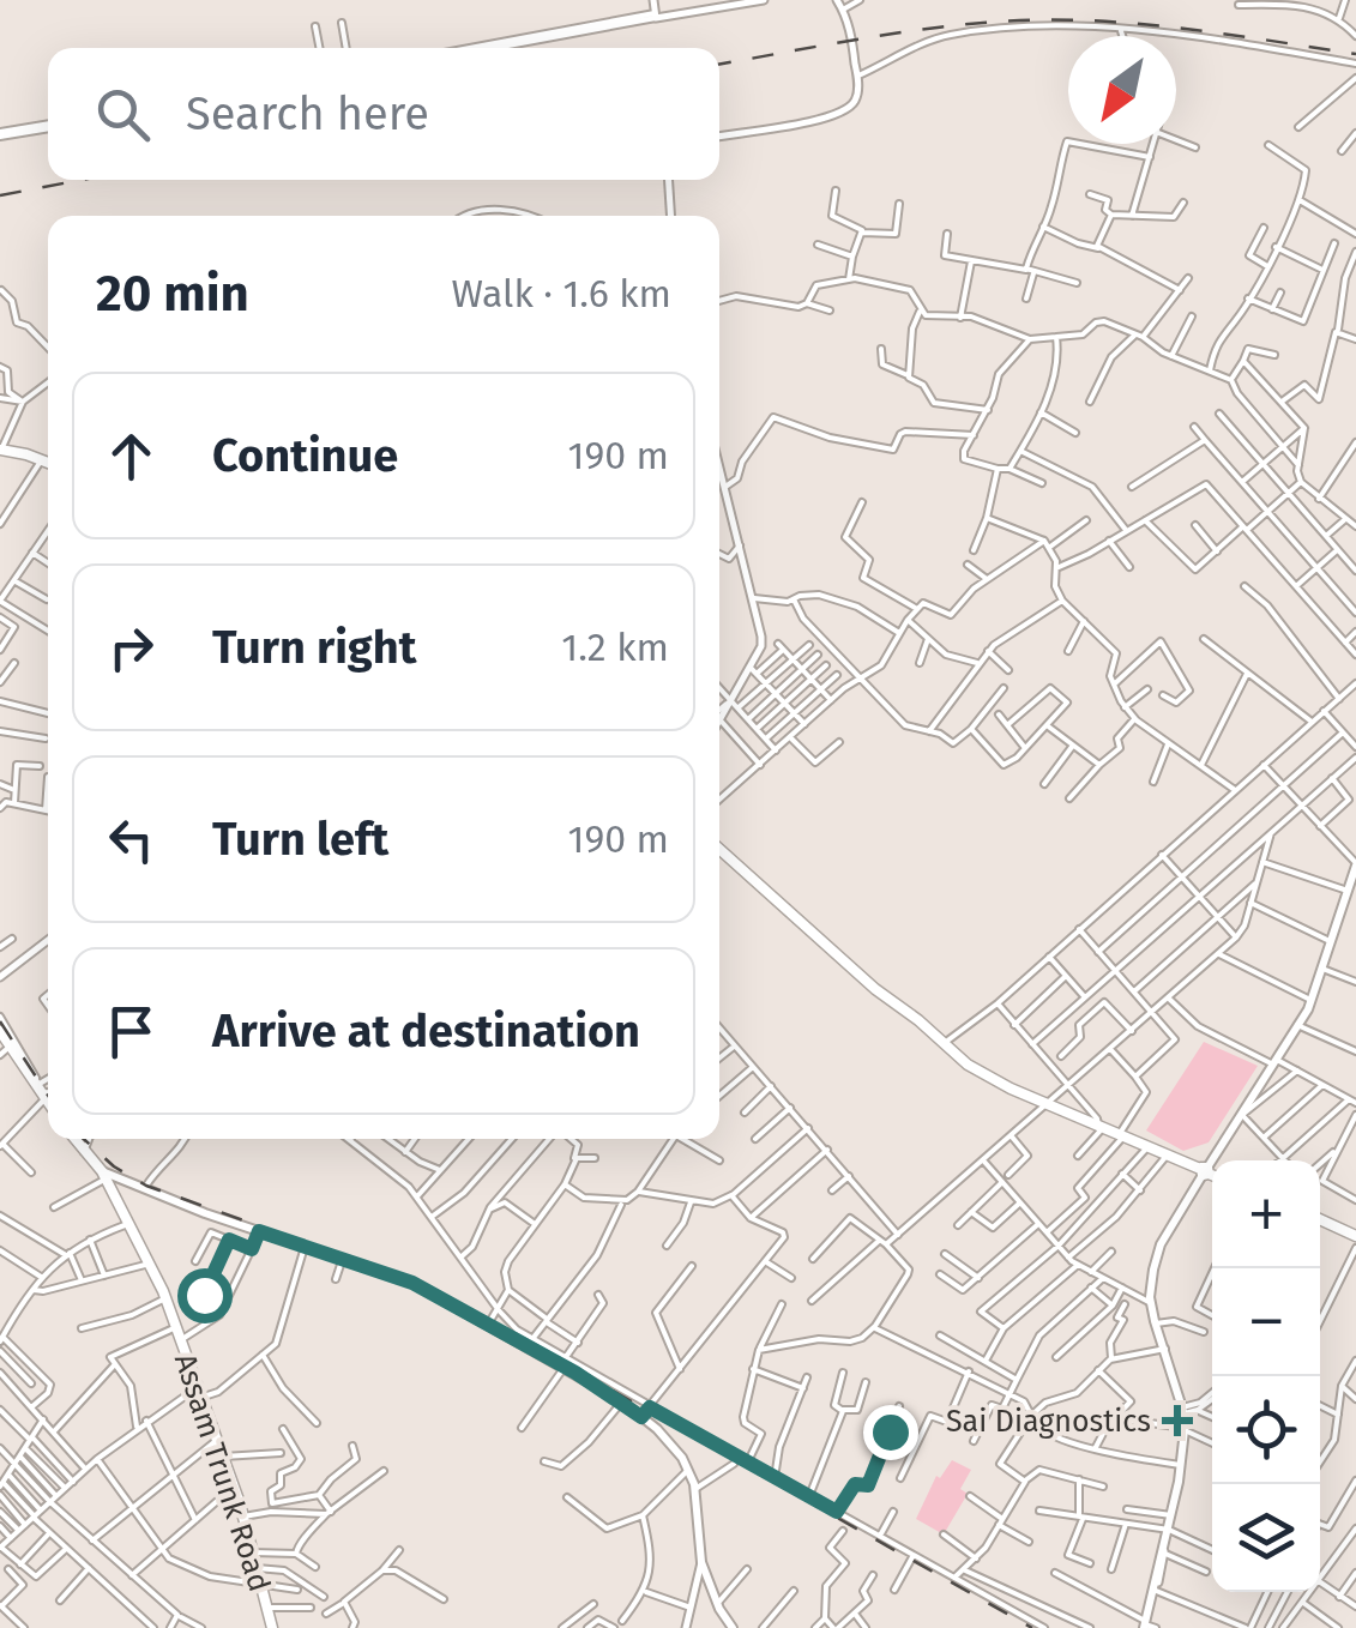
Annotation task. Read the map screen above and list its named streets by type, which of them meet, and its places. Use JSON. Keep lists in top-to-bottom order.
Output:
{
  "streets": {
    "main road": ["Assam Trunk Road"]
  },
  "places": {
    "health": ["Sai Diagnostics"]
  },
  "north": "bottom left",
  "page": {
    "search": "Search here",
    "heading": ["20 min", "Walk · 1.6 km"],
    "list": [
      ["Continue", "190 m"],
      ["Turn right", "1.2 km"],
      ["Turn left", "190 m"],
      "Arrive at destination"
    ],
    "map_buttons": ["+", "−"]
  }
}
